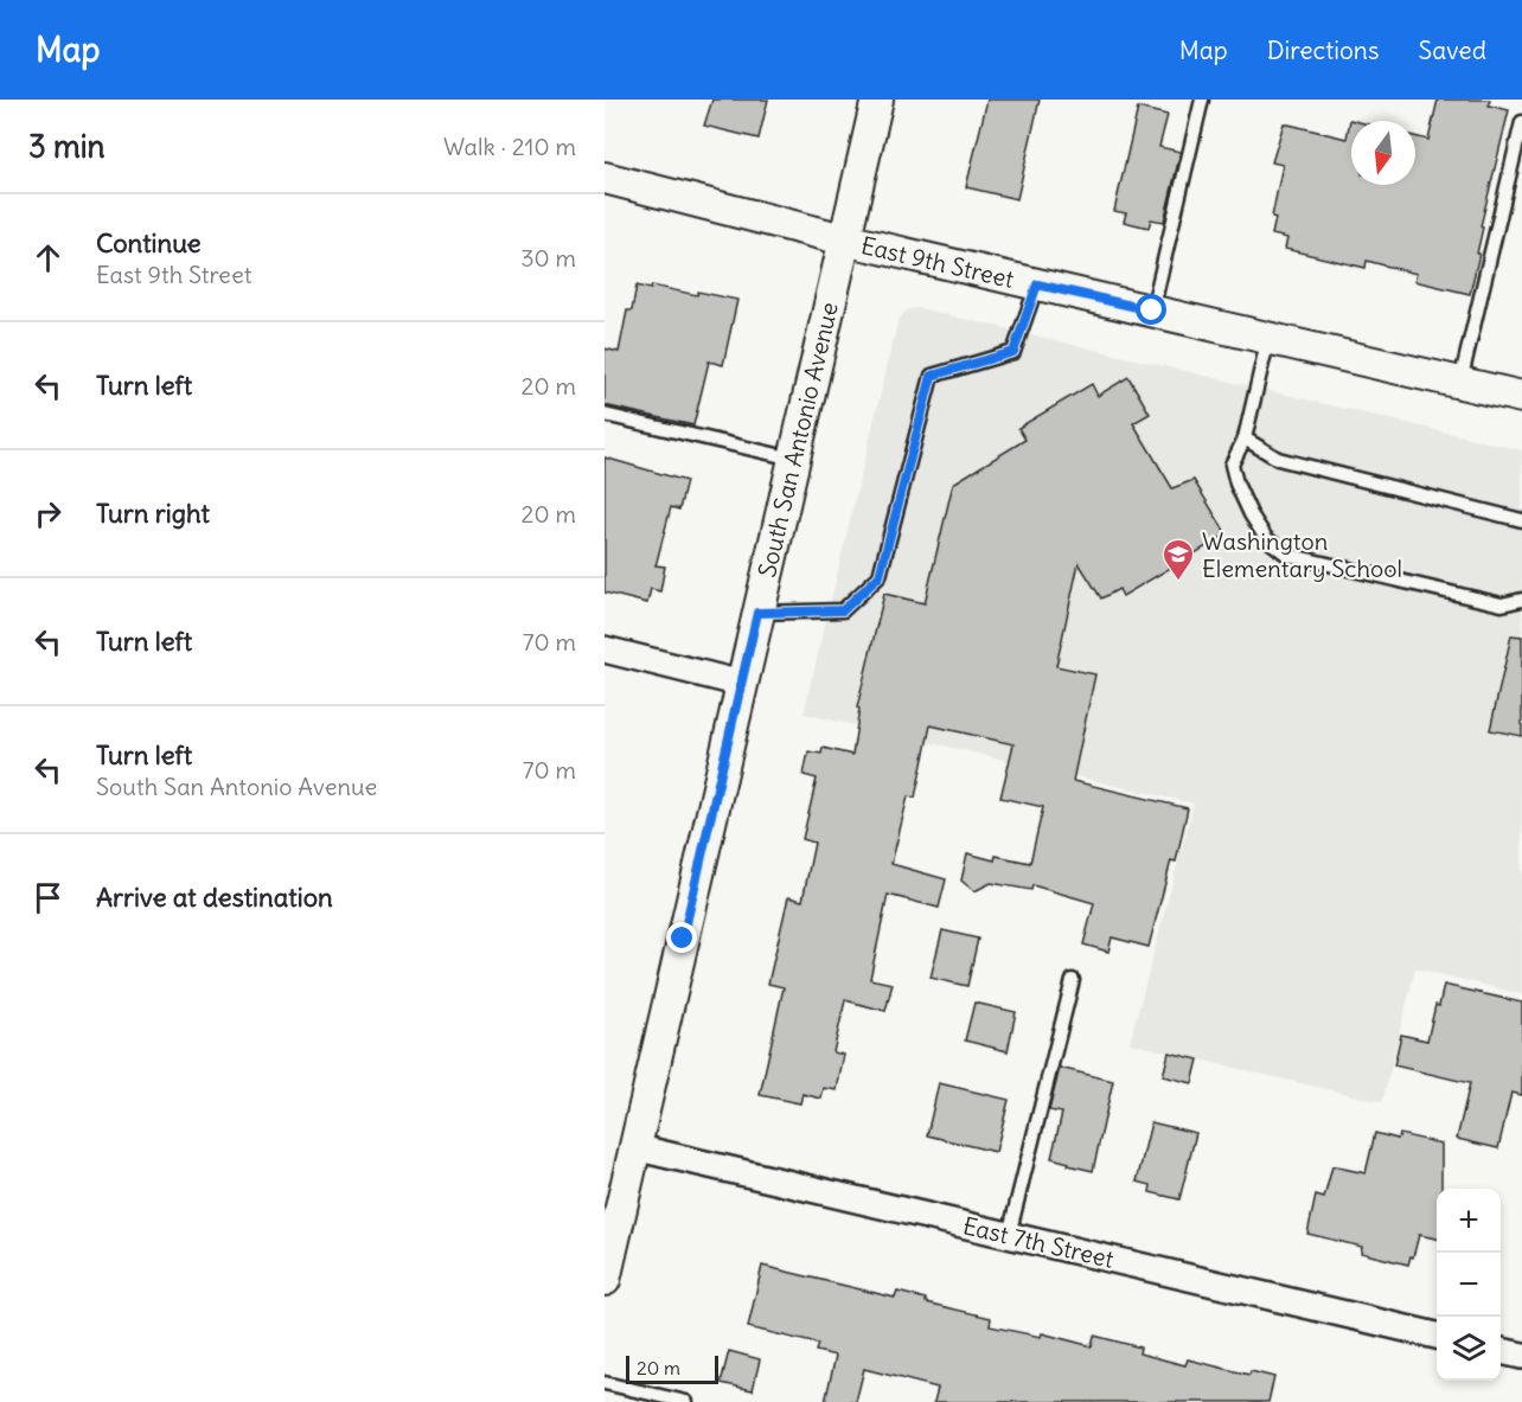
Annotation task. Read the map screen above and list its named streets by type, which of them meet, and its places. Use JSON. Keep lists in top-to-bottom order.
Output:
{
  "streets": {
    "street": ["East 9th Street", "South San Antonio Avenue", "East 7th Street"]
  },
  "crossings": [
    ["East 9th Street", "South San Antonio Avenue"],
    ["South San Antonio Avenue", "East 7th Street"]
  ],
  "places": {
    "school or university": ["Washington Elementary School"]
  },
  "scale_bar": "20 m",
  "north": "bottom",
  "page": {
    "header": "Map",
    "nav": ["Map", "Directions", "Saved"],
    "heading": ["3 min", "Walk · 210 m"],
    "list": [
      ["Continue", "East 9th Street", "30 m"],
      ["Turn left", "20 m"],
      ["Turn right", "20 m"],
      ["Turn left", "70 m"],
      ["Turn left", "South San Antonio Avenue", "70 m"],
      "Arrive at destination"
    ],
    "map_buttons": ["+", "−"],
    "scale": "20 m"
  }
}
